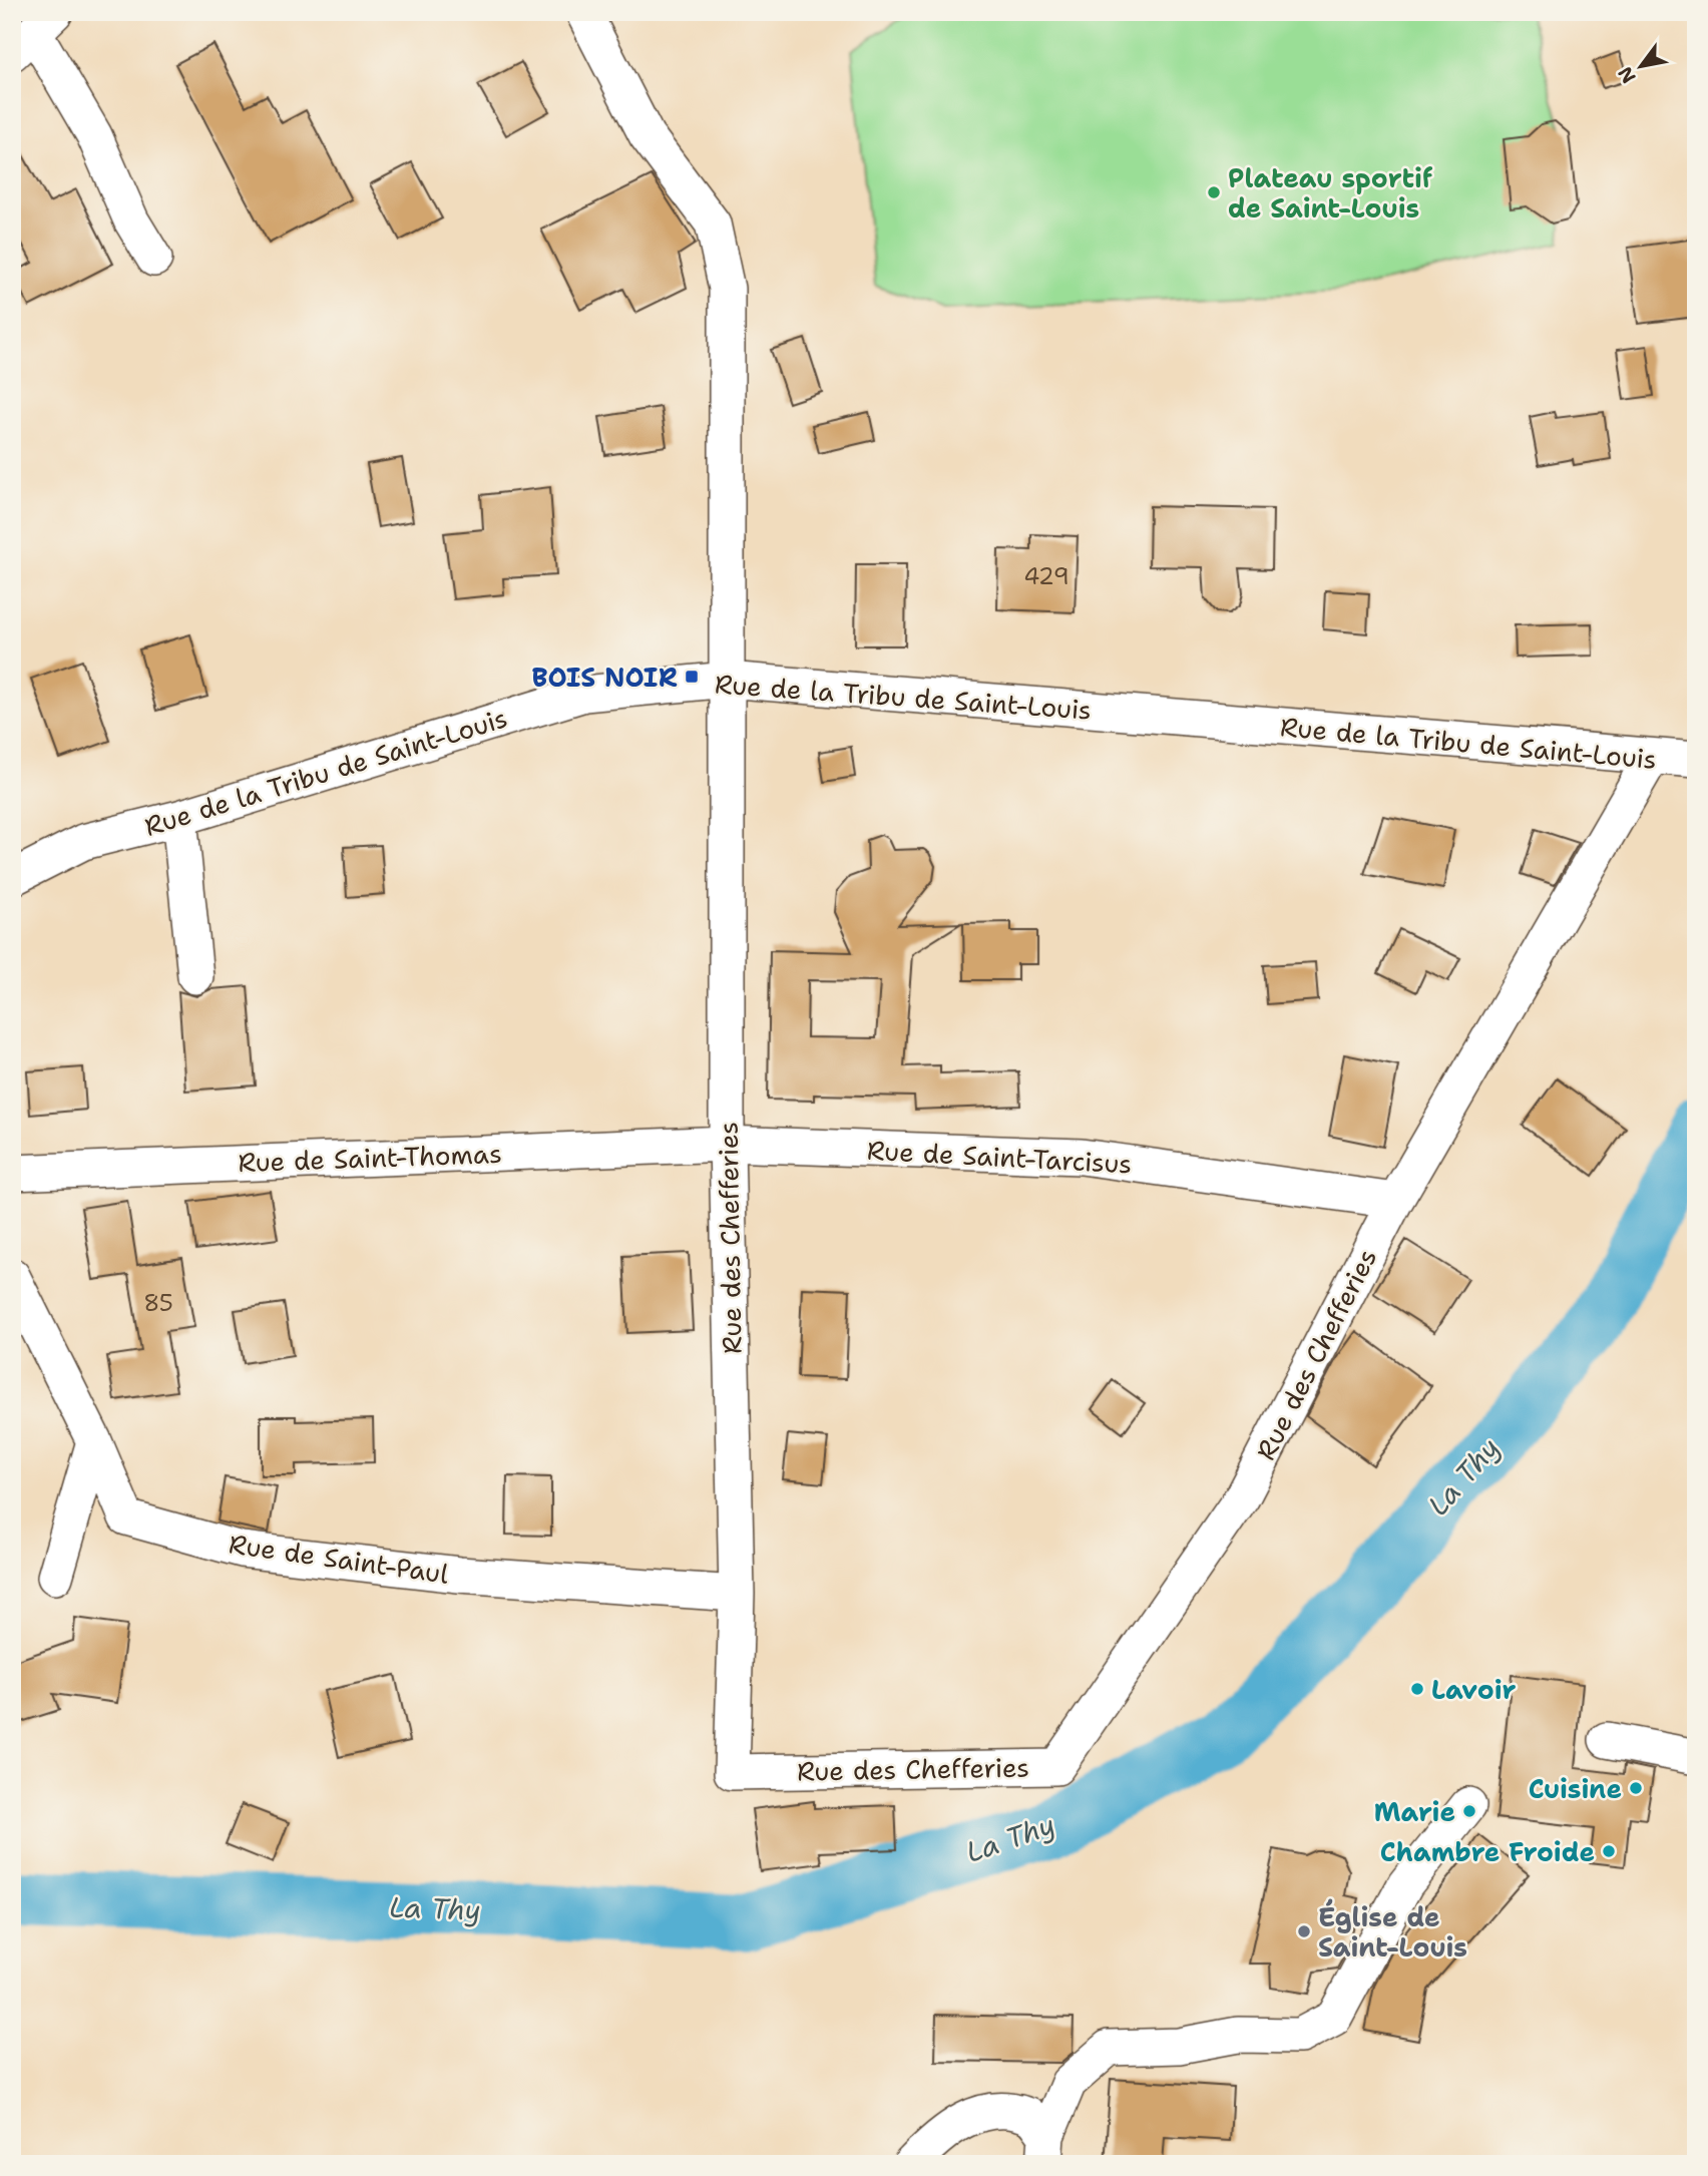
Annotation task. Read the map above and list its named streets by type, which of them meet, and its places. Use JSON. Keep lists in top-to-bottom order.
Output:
{
  "streets": {
    "street": [
      "Rue de la Tribu de Saint-Louis",
      "Rue de Saint-Tarcisus",
      "Rue de Saint-Thomas",
      "Rue des Chefferies",
      "Rue de Saint-Paul"
    ]
  },
  "crossings": [
    ["Rue de la Tribu de Saint-Louis", "Rue des Chefferies"],
    ["Rue de Saint-Tarcisus", "Rue de Saint-Thomas"],
    ["Rue de Saint-Tarcisus", "Rue des Chefferies"],
    ["Rue de Saint-Thomas", "Rue des Chefferies"],
    ["Rue des Chefferies", "Rue de Saint-Paul"]
  ],
  "water": ["La Thy"],
  "places": {
    "other": [
      "Plateau sportif de Saint-Louis",
      "Lavoir",
      "Cuisine",
      "Marie",
      "Chambre Froide",
      "Église de Saint-Louis"
    ],
    "transit": ["BOIS NOIR"]
  },
  "house_numbers": ["429", "85"],
  "north": "bottom left"
}
